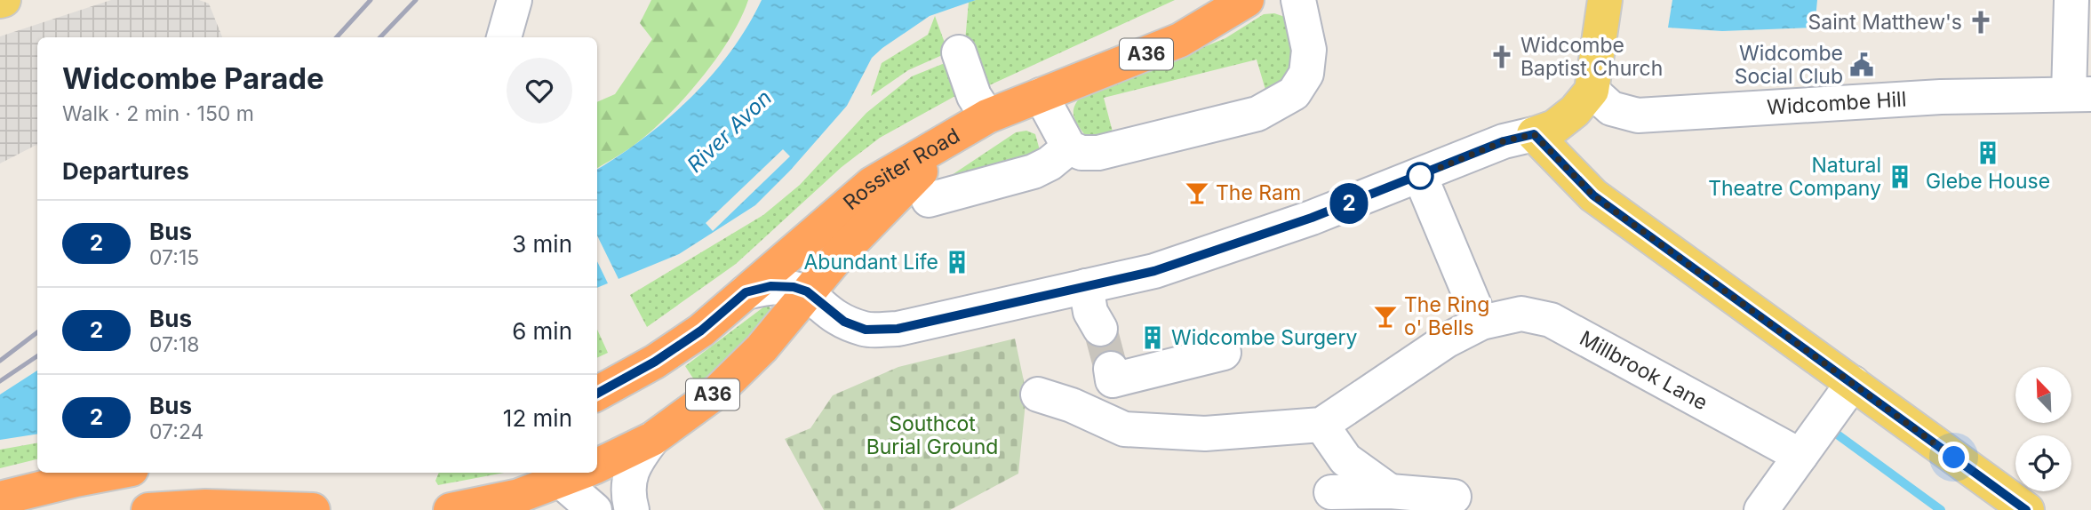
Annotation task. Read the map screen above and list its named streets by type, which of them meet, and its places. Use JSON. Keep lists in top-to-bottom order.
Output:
{
  "streets": {
    "highway": ["A36", "Rossiter Road"],
    "street": ["Widcombe Hill", "Millbrook Lane"]
  },
  "crossings": [
    ["A36", "Rossiter Road"]
  ],
  "water": ["River Avon"],
  "parks": ["Southcot Burial Ground"],
  "places": {
    "church": ["Saint Matthew's", "Widcombe Baptist Church"],
    "public building": ["Widcombe Social Club"],
    "building": [
      "Glebe House",
      "Natural Theatre Company",
      "Abundant Life",
      "Widcombe Surgery"
    ],
    "bar": ["The Ram", "The Ring o' Bells"]
  },
  "lines": ["bus line 2"],
  "north": "top left",
  "page": {
    "on_map": "2",
    "heading": [
      ["Widcombe Parade", "Walk · 2 min · 150 m"],
      "Departures"
    ],
    "list": [
      {
        "mark": "2",
        "name": "Bus",
        "note": "07:15",
        "value": "3 min"
      },
      {
        "mark": "2",
        "name": "Bus",
        "note": "07:18",
        "value": "6 min"
      },
      {
        "mark": "2",
        "name": "Bus",
        "note": "07:24",
        "value": "12 min"
      }
    ]
  }
}
